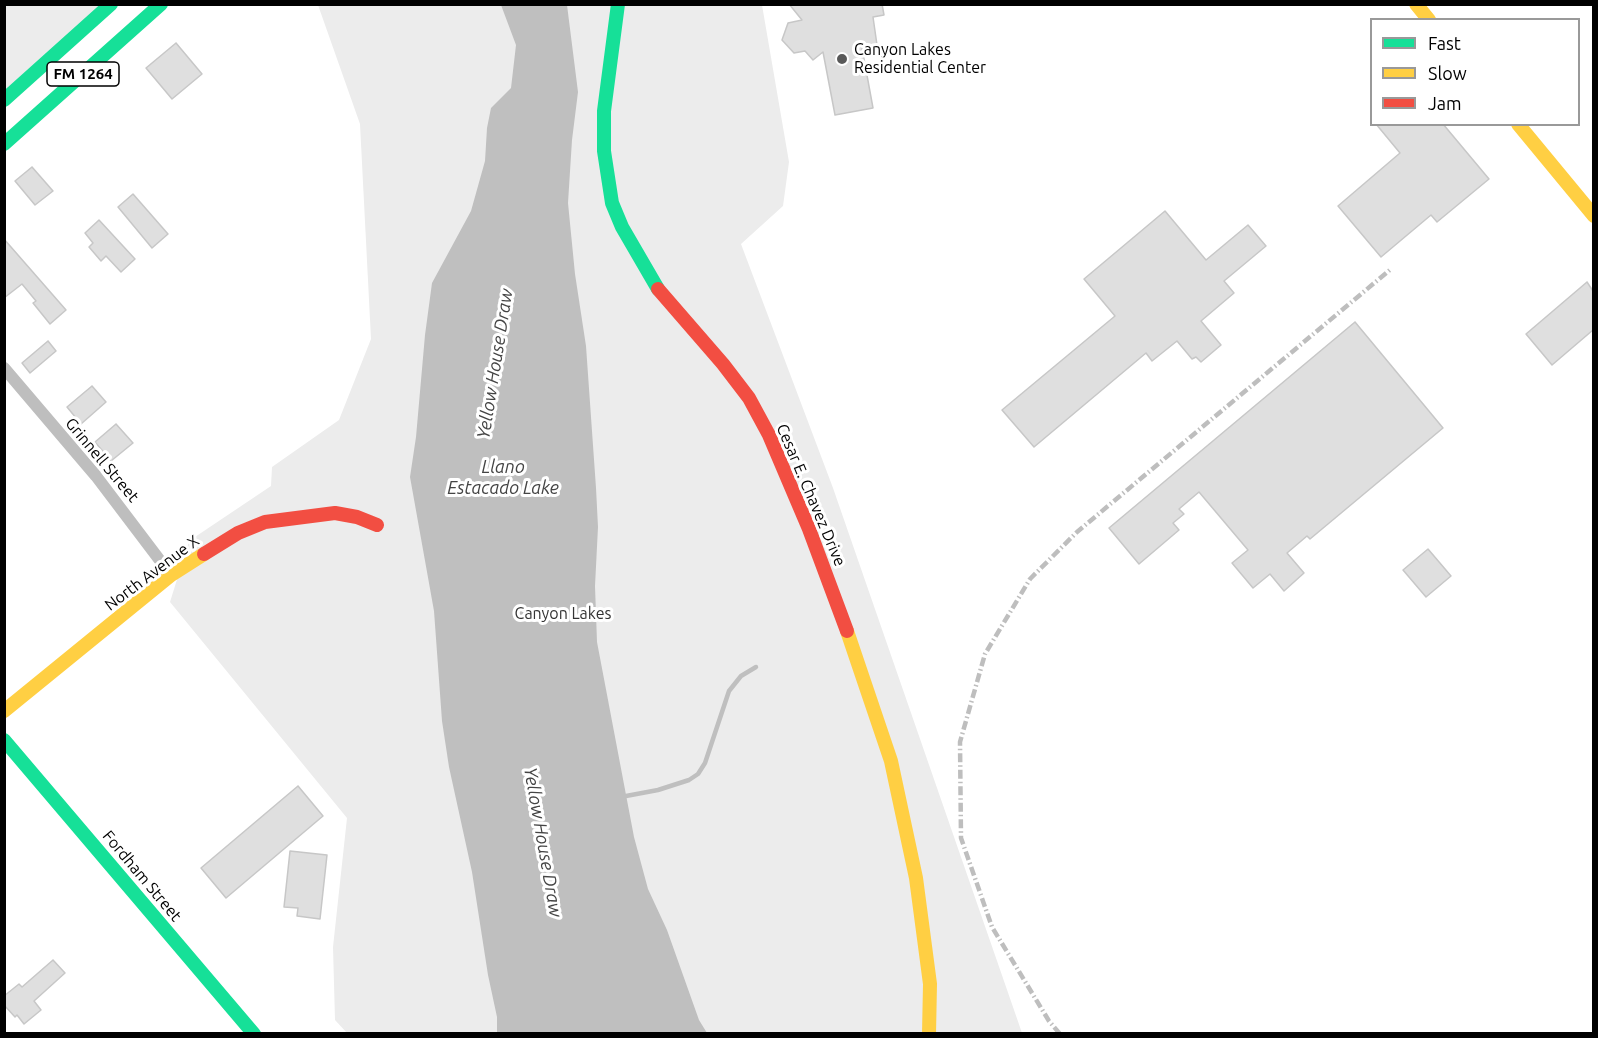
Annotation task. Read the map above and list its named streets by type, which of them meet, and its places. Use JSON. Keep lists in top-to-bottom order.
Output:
{
  "streets": {
    "street": [
      "FM 1264",
      "Grinnell Street",
      "Cesar E. Chavez Drive",
      "North Avenue X",
      "Fordham Street"
    ]
  },
  "crossings": [
    ["Grinnell Street", "North Avenue X"]
  ],
  "water": ["Yellow House Draw", "Llano Estacado Lake"],
  "parks": ["Canyon Lakes"],
  "places": ["Canyon Lakes Residential Center"],
  "legend": ["Fast", "Slow", "Jam"]
}
